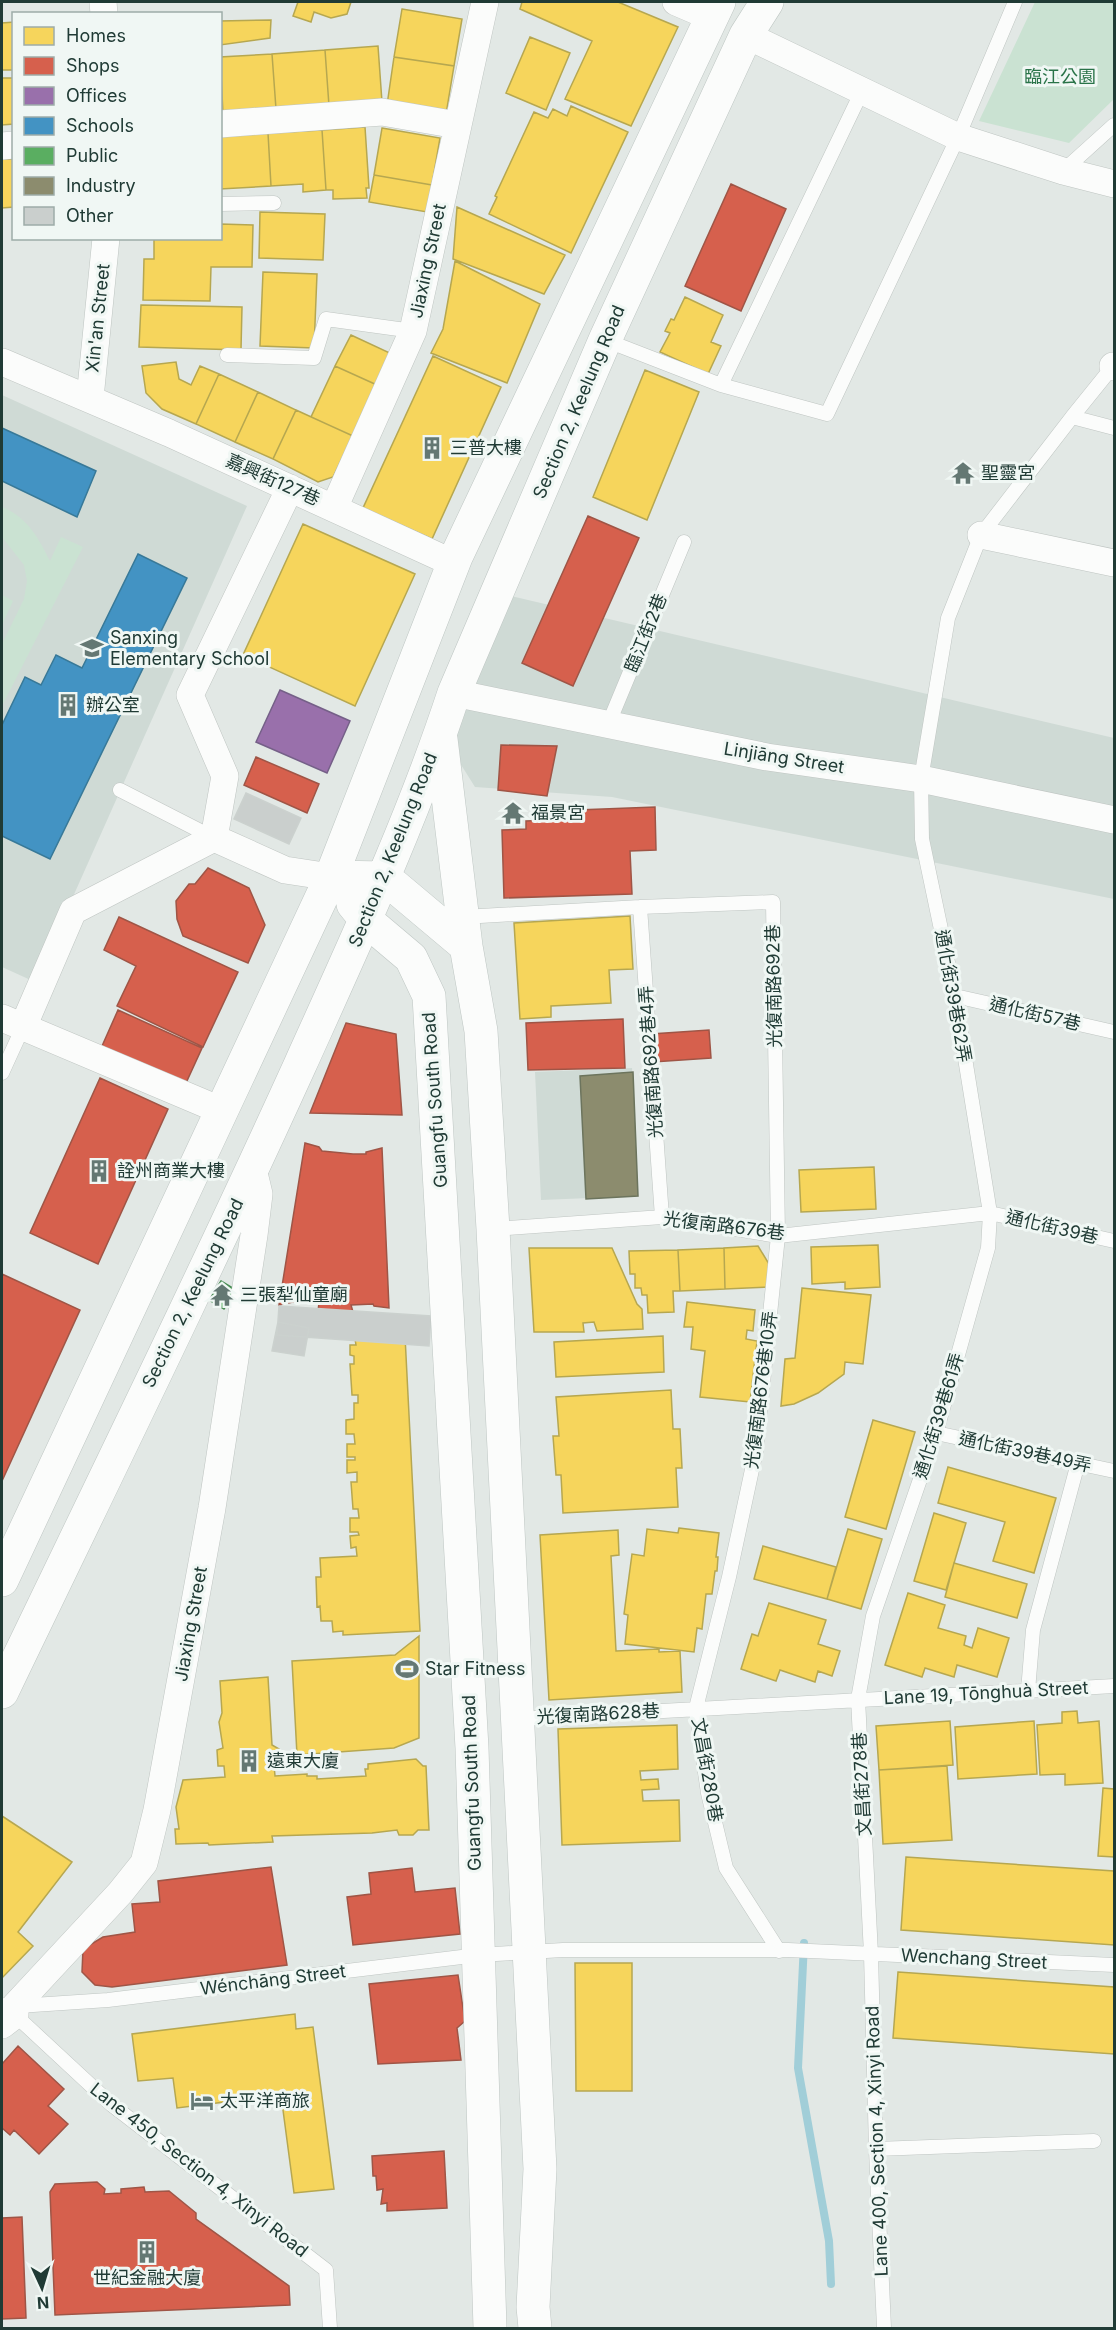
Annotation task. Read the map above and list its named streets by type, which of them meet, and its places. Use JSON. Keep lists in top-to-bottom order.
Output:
{
  "streets": {
    "main road": ["Section 2, Keelung Road", "Guangfu South Road"],
    "street": [
      "Jiaxing Street",
      "Xin'an Street",
      "嘉興街127巷",
      "Linjiāng Street"
    ],
    "lane": [
      "臨江街2巷",
      "光復南路692巷",
      "通化街39巷62弄",
      "通化街57巷",
      "光復南路692巷4弄",
      "光復南路676巷",
      "通化街39巷",
      "光復南路676巷10弄",
      "通化街39巷61弄",
      "通化街39巷49弄",
      "Lane 19, Tōnghuà Street",
      "光復南路628巷",
      "文昌街280巷",
      "文昌街278巷",
      "Wenchang Street",
      "Wénchāng Street",
      "Lane 400, Section 4, Xinyi Road",
      "Lane 450, Section 4, Xinyi Road"
    ]
  },
  "crossings": [
    ["Jiaxing Street", "Section 2, Keelung Road"],
    ["Jiaxing Street", "嘉興街127巷"],
    ["Jiaxing Street", "Wénchāng Street"],
    ["Jiaxing Street", "Lane 450, Section 4, Xinyi Road"],
    ["Xin'an Street", "嘉興街127巷"],
    ["Section 2, Keelung Road", "Linjiāng Street"],
    ["Section 2, Keelung Road", "Guangfu South Road"],
    ["臨江街2巷", "Linjiāng Street"],
    ["Linjiāng Street", "通化街39巷62弄"],
    ["光復南路692巷", "光復南路692巷4弄"],
    ["光復南路692巷", "光復南路676巷"],
    ["光復南路692巷", "光復南路676巷10弄"],
    ["通化街39巷62弄", "通化街57巷"],
    ["通化街39巷62弄", "光復南路676巷"],
    ["通化街39巷62弄", "通化街39巷"],
    ["通化街39巷62弄", "通化街39巷61弄"],
    ["光復南路692巷4弄", "光復南路676巷"],
    ["Guangfu South Road", "Wénchāng Street"],
    ["光復南路676巷", "通化街39巷"],
    ["光復南路676巷", "光復南路676巷10弄"],
    ["光復南路676巷", "通化街39巷61弄"],
    ["通化街39巷", "通化街39巷61弄"],
    ["光復南路676巷10弄", "文昌街280巷"],
    ["通化街39巷61弄", "通化街39巷49弄"],
    ["通化街39巷61弄", "文昌街278巷"],
    ["Lane 19, Tōnghuà Street", "光復南路628巷"],
    ["Lane 19, Tōnghuà Street", "文昌街278巷"],
    ["光復南路628巷", "文昌街280巷"],
    ["光復南路628巷", "文昌街278巷"],
    ["文昌街280巷", "Wenchang Street"],
    ["文昌街278巷", "Wenchang Street"],
    ["文昌街278巷", "Lane 400, Section 4, Xinyi Road"],
    ["Wenchang Street", "Lane 400, Section 4, Xinyi Road"],
    ["Wénchāng Street", "Lane 450, Section 4, Xinyi Road"]
  ],
  "parks": ["臨江公園"],
  "places": {
    "building": [
      "三普大樓",
      "辦公室",
      "詮州商業大樓",
      "遠東大廈",
      "世紀金融大廈"
    ],
    "temple": ["聖靈宮", "福景宮", "三張犁仙童廟"],
    "school or university": ["Sanxing Elementary School"],
    "sports": ["Star Fitness"],
    "hotel": ["太平洋商旅"]
  },
  "legend": [
    "Homes",
    "Shops",
    "Offices",
    "Schools",
    "Public",
    "Industry",
    "Other"
  ],
  "north": "bottom"
}
